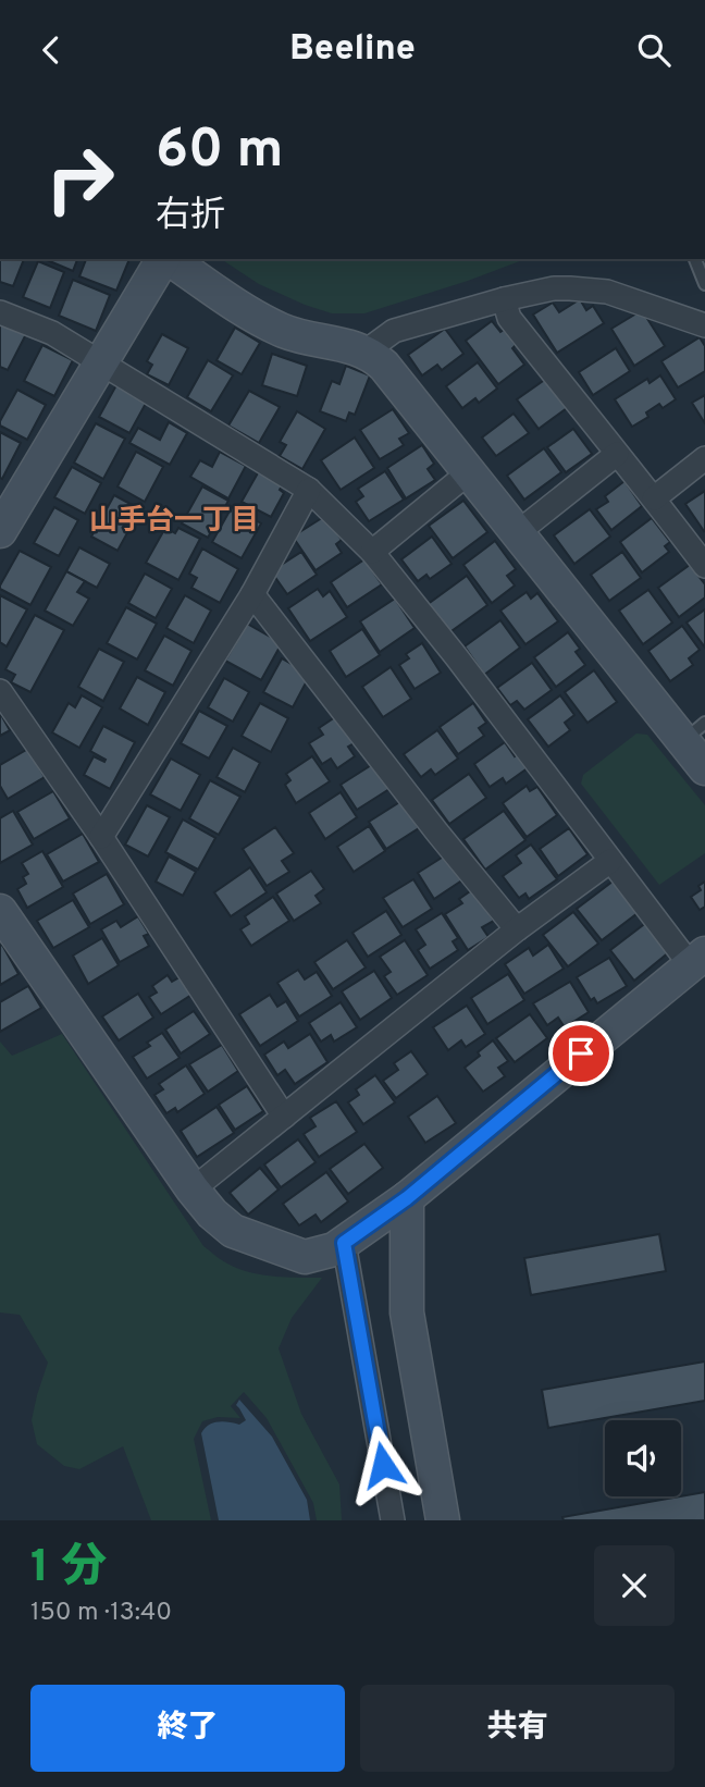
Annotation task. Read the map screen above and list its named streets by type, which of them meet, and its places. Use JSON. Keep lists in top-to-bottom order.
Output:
{
  "districts": ["山手台一丁目"],
  "page": {
    "header": "Beeline",
    "turn": ["60 m", "右折"],
    "heading": ["1 分", "150 m · 13:40"],
    "buttons": ["終了", "共有"]
  }
}
